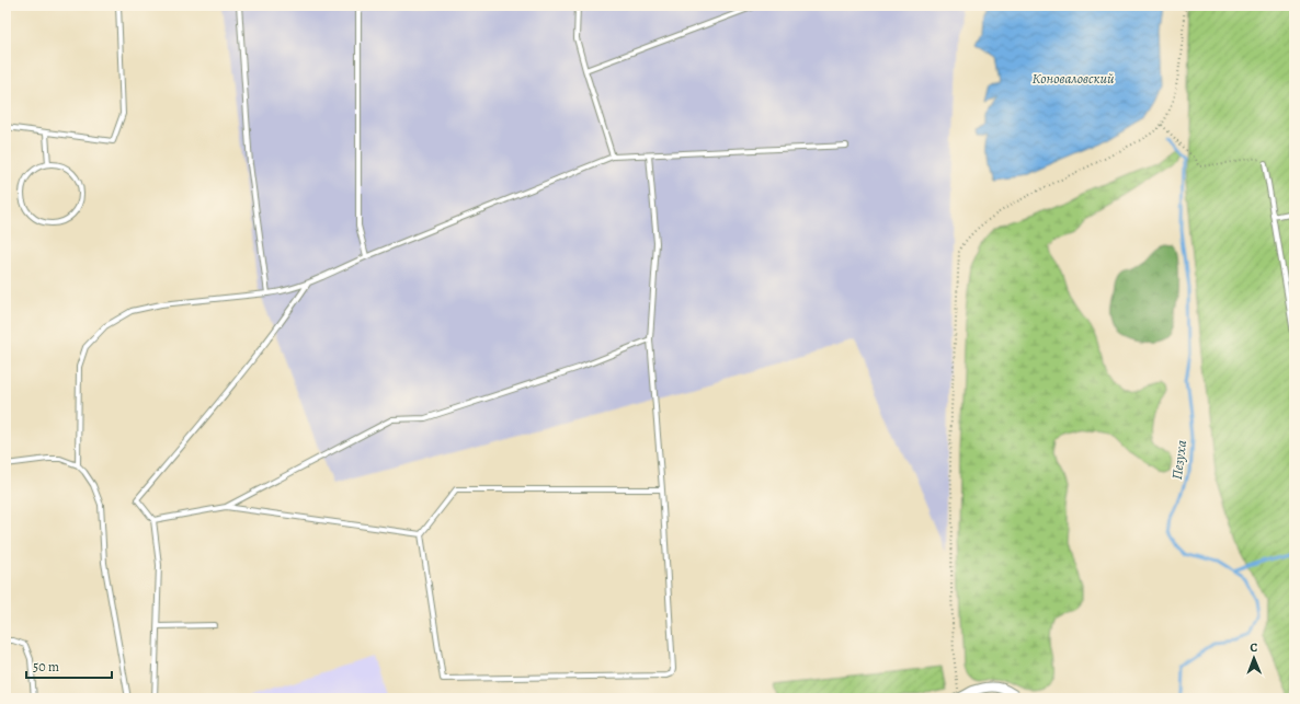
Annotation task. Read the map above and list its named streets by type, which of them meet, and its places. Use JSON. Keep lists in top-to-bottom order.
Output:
{
  "water": ["Коноваловский", "Пезуха"],
  "scale_bar": "50 m",
  "north": "top"
}
